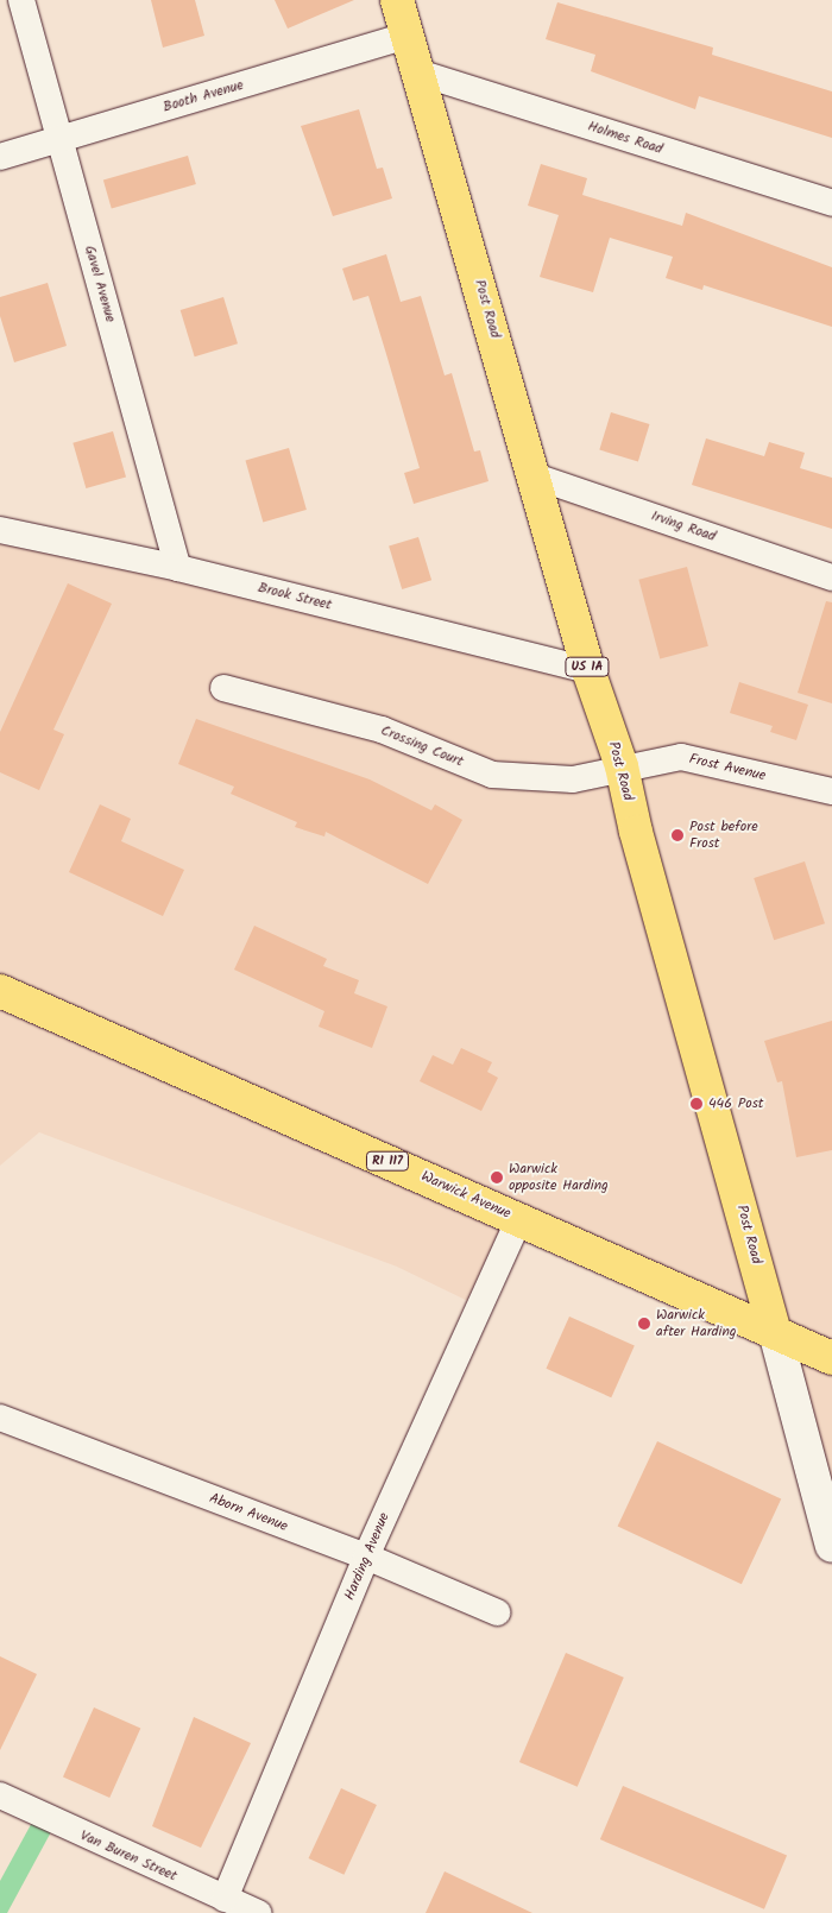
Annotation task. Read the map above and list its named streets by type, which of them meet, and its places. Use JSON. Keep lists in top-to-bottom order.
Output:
{
  "streets": {
    "main road": [
      "Post Road",
      "US 1A",
      "RI 117",
      "Warwick Avenue"
    ],
    "street": [
      "Booth Avenue",
      "Holmes Road",
      "Gavel Avenue",
      "Irving Road",
      "Brook Street",
      "Crossing Court",
      "Frost Avenue",
      "Aborn Avenue",
      "Harding Avenue",
      "Van Buren Street"
    ]
  },
  "crossings": [
    ["Booth Avenue", "Gavel Avenue"],
    ["Booth Avenue", "Post Road"],
    ["Holmes Road", "Post Road"],
    ["Gavel Avenue", "Brook Street"],
    ["Post Road", "Irving Road"],
    ["Post Road", "Brook Street"],
    ["Post Road", "Crossing Court"],
    ["Post Road", "Frost Avenue"],
    ["Post Road", "Warwick Avenue"],
    ["Crossing Court", "Frost Avenue"],
    ["Warwick Avenue", "Harding Avenue"],
    ["Aborn Avenue", "Harding Avenue"],
    ["Harding Avenue", "Van Buren Street"]
  ],
  "places": [
    "Post before Frost",
    "446 Post",
    "Warwick opposite Harding",
    "Warwick after Harding"
  ]
}
